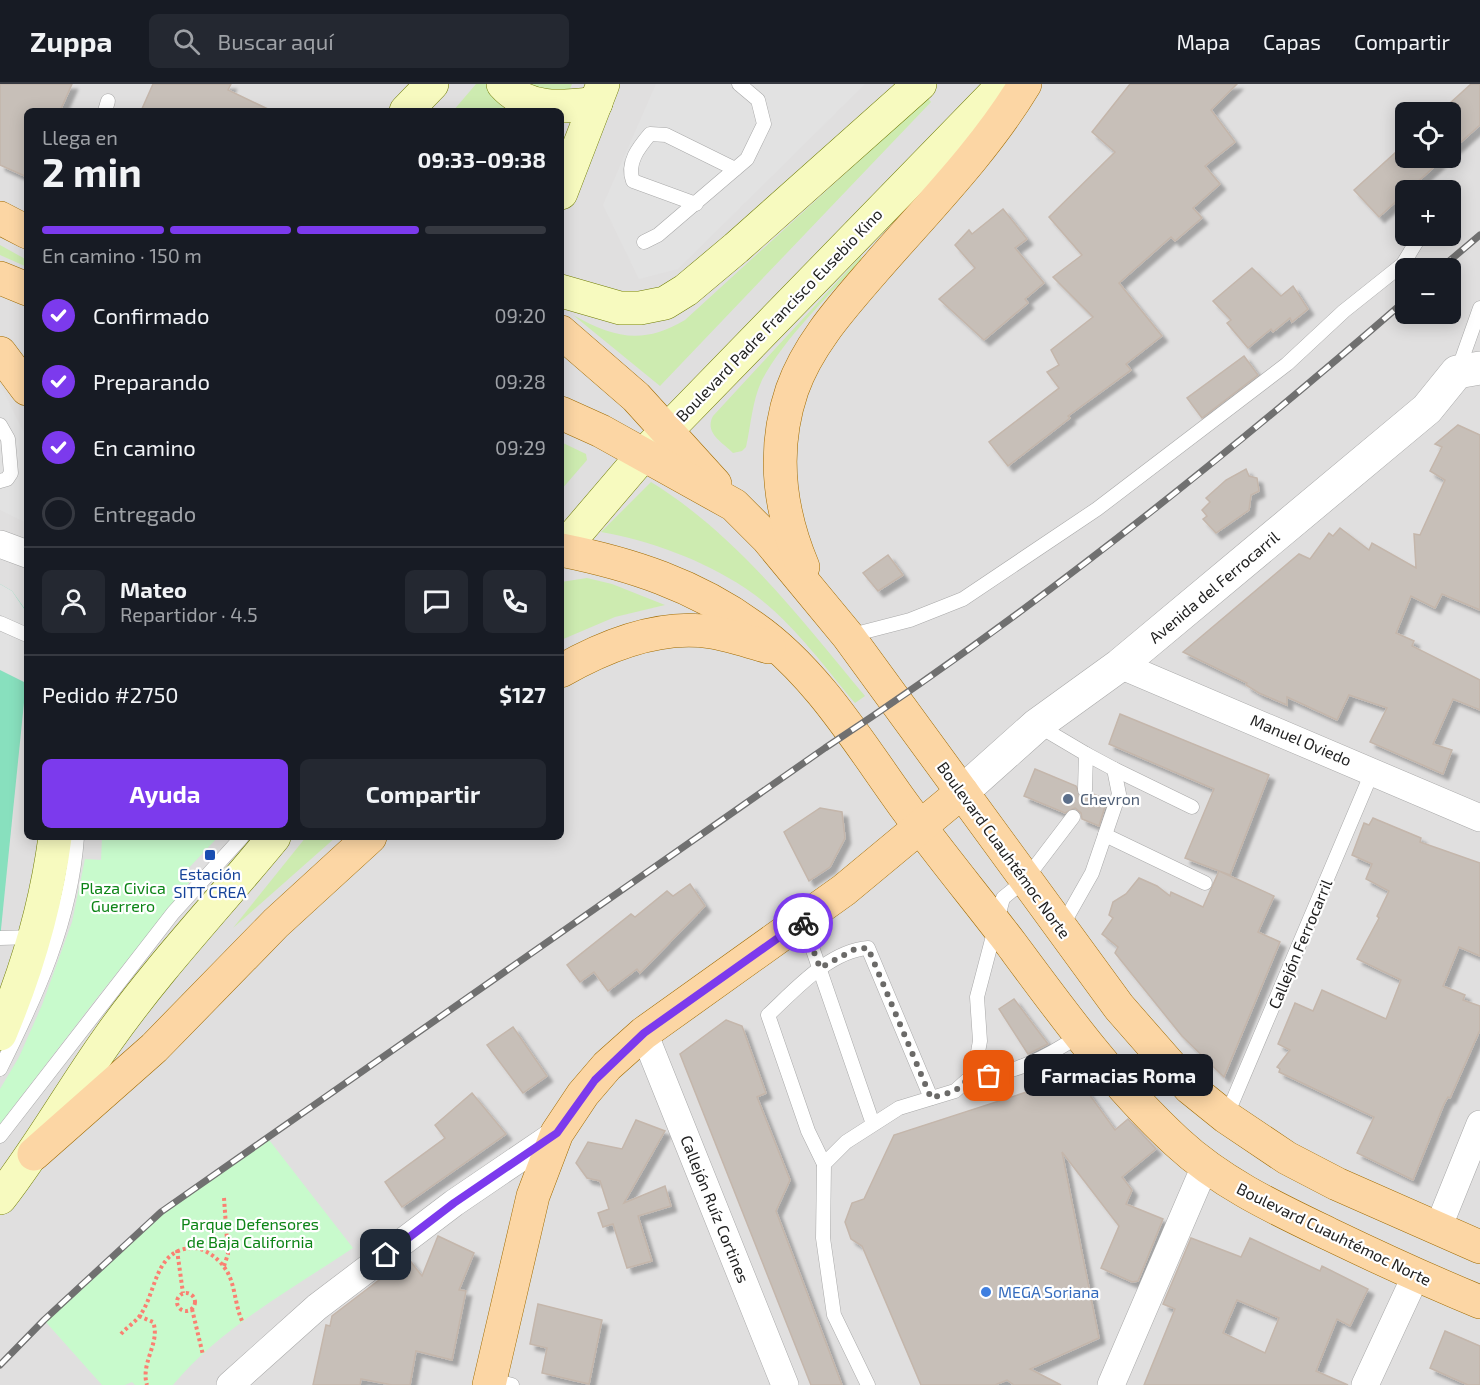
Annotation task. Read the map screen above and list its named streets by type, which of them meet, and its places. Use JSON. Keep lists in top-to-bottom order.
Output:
{
  "streets": {
    "main road": ["Boulevard Padre Francisco Eusebio Kino", "Boulevard Cuauhtémoc Norte"],
    "street": ["Avenida del Ferrocarril", "Manuel Oviedo", "Callejón Ruíz Cortines"],
    "lane": ["Callejón Ferrocarril"]
  },
  "crossings": [
    ["Boulevard Padre Francisco Eusebio Kino", "Boulevard Cuauhtémoc Norte"],
    ["Avenida del Ferrocarril", "Manuel Oviedo"],
    ["Avenida del Ferrocarril", "Boulevard Cuauhtémoc Norte"],
    ["Manuel Oviedo", "Callejón Ferrocarril"],
    ["Boulevard Cuauhtémoc Norte", "Callejón Ferrocarril"]
  ],
  "parks": ["Plaza Civica Guerrero", "Parque Defensores de Baja California"],
  "places": {
    "other": ["Chevron", "Farmacias Roma", "MEGA Soriana"],
    "transit": ["Estación SITT CREA"]
  },
  "page": {
    "header": "Zuppa",
    "search": "Buscar aquí",
    "nav": ["Mapa", "Capas", "Compartir"],
    "map_buttons": ["+", "−"],
    "heading": ["2 min", "Llega en", "09:33–09:38"],
    "panel": [
      "Mateo",
      "Repartidor · 4.5",
      "Pedido #2750",
      "$127"
    ],
    "bar": "En camino · 150 m",
    "list": [
      ["Confirmado", "09:20"],
      ["Preparando", "09:28"],
      ["En camino", "09:29"],
      "Entregado"
    ],
    "buttons": ["Ayuda", "Compartir"],
    "bubble": "Farmacias Roma"
  }
}
